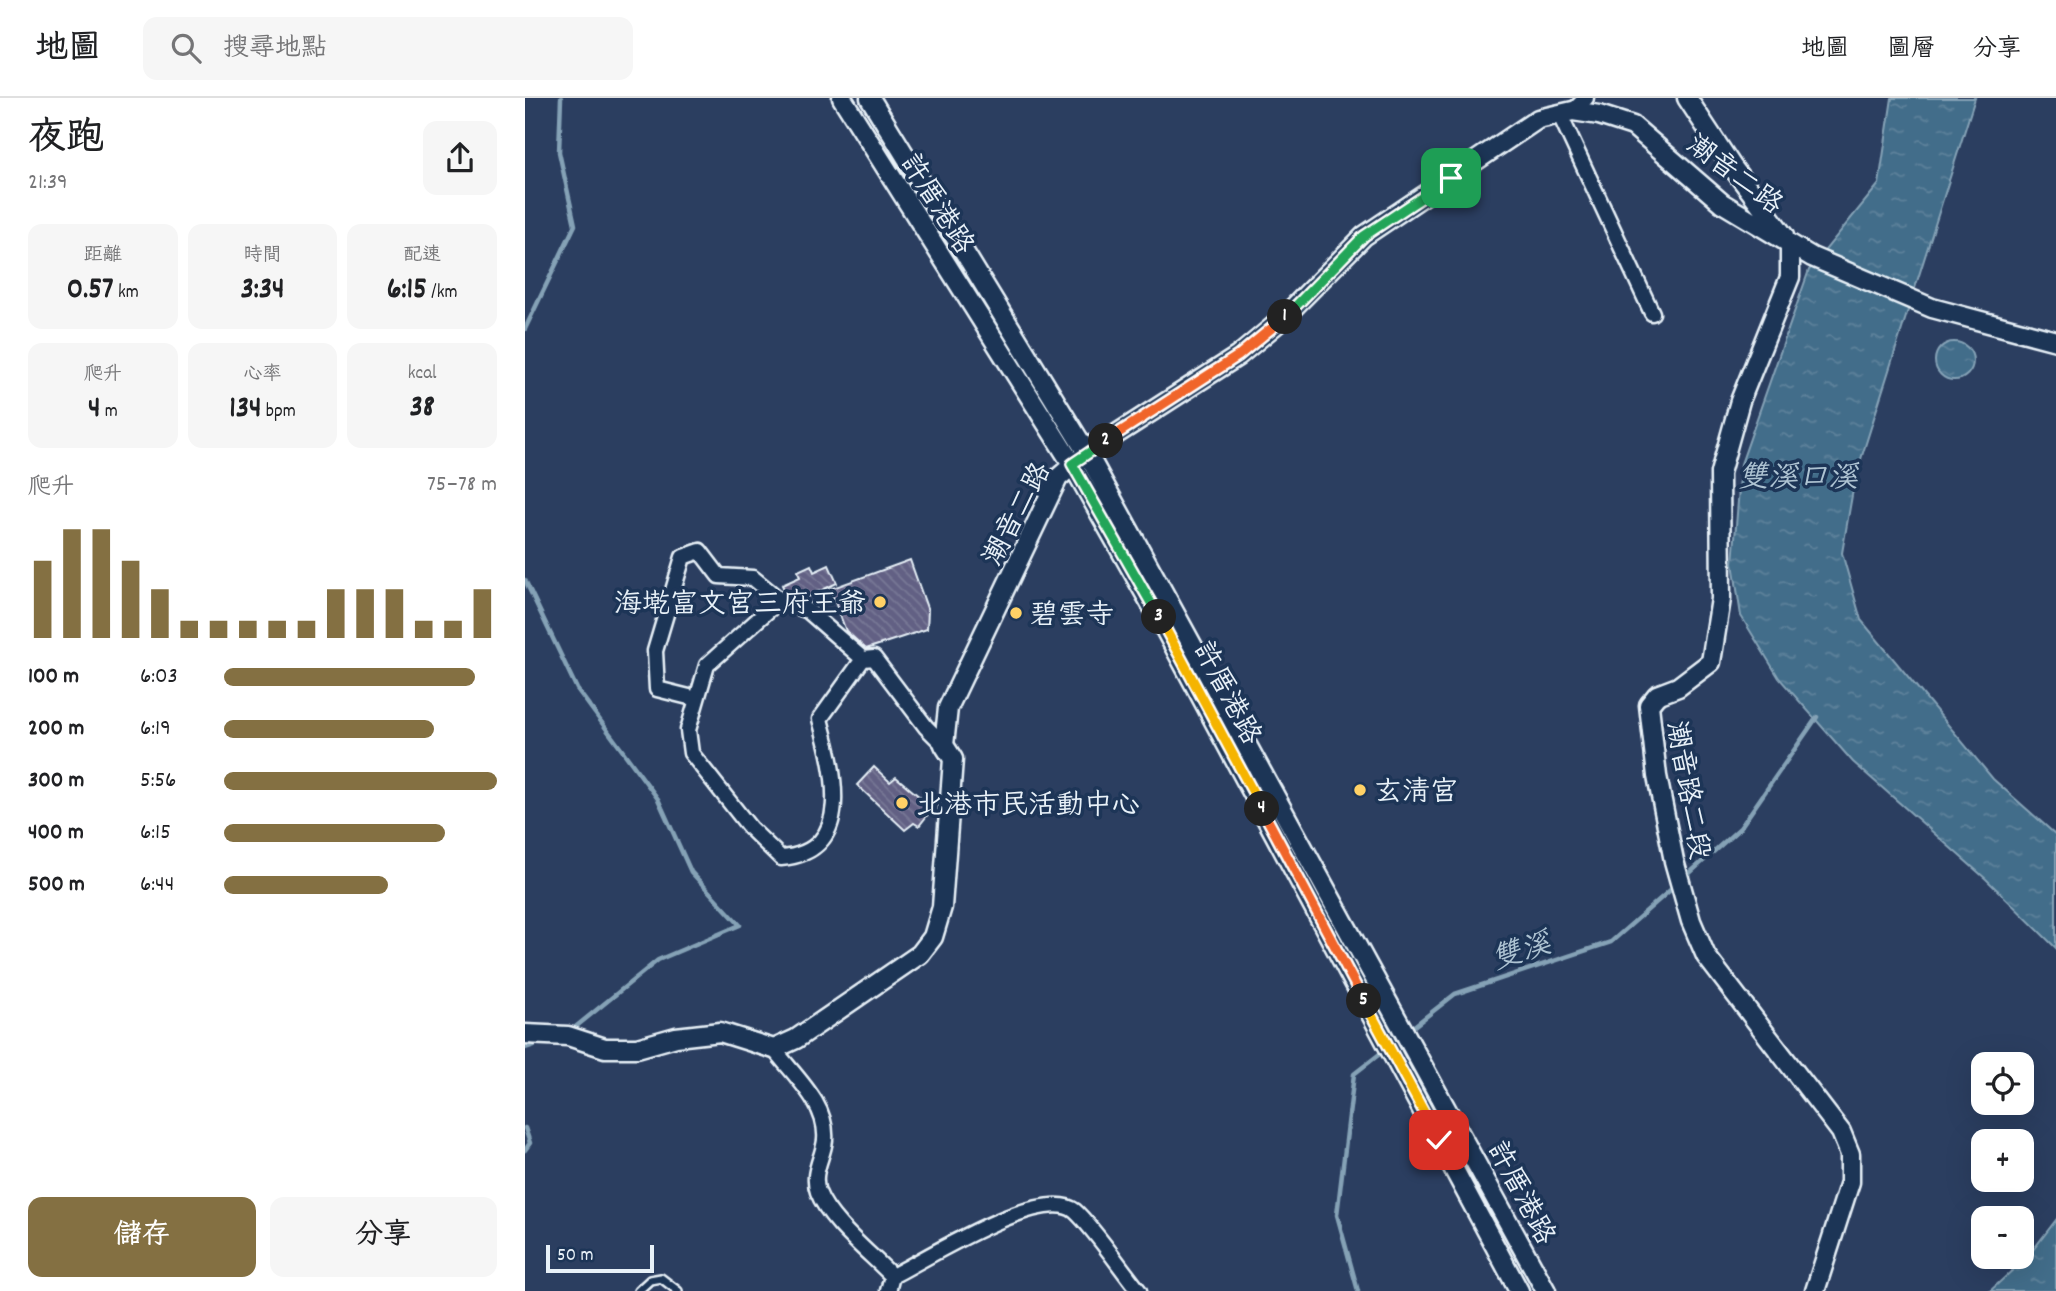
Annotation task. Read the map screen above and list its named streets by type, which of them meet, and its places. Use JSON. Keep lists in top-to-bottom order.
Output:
{
  "streets": {
    "street": ["潮音二路", "許厝港路", "潮音路二段"]
  },
  "crossings": [
    ["潮音二路", "許厝港路"],
    ["潮音二路", "潮音路二段"]
  ],
  "water": ["雙溪口溪", "雙溪"],
  "places": [
    "海墘富文宮三府王爺",
    "碧雲寺",
    "玄清宮",
    "北港市民活動中心"
  ],
  "scale_bar": "50 m",
  "page": {
    "header": "地圖",
    "search": "搜尋地點",
    "nav": ["地圖", "圖層", "分享"],
    "heading": ["夜跑", "21:39"],
    "stats": [
      ["距離", "0.57 km"],
      ["時間", "3:34"],
      ["配速", "6:15 /km"],
      ["爬升", "4 m"],
      ["心率", "134 bpm"],
      ["kcal", "38"]
    ],
    "pins": [
      "1",
      "2",
      "3",
      "4",
      "5"
    ],
    "chart": ["爬升", "75–78 m"],
    "list": [
      {
        "name": "100 m",
        "note": "6:03"
      },
      {
        "name": "200 m",
        "note": "6:19"
      },
      {
        "name": "300 m",
        "note": "5:56"
      },
      {
        "name": "400 m",
        "note": "6:15"
      },
      {
        "name": "500 m",
        "note": "6:44"
      }
    ],
    "map_buttons": ["+", "−"],
    "buttons": ["儲存", "分享"],
    "scale": "50 m"
  }
}
